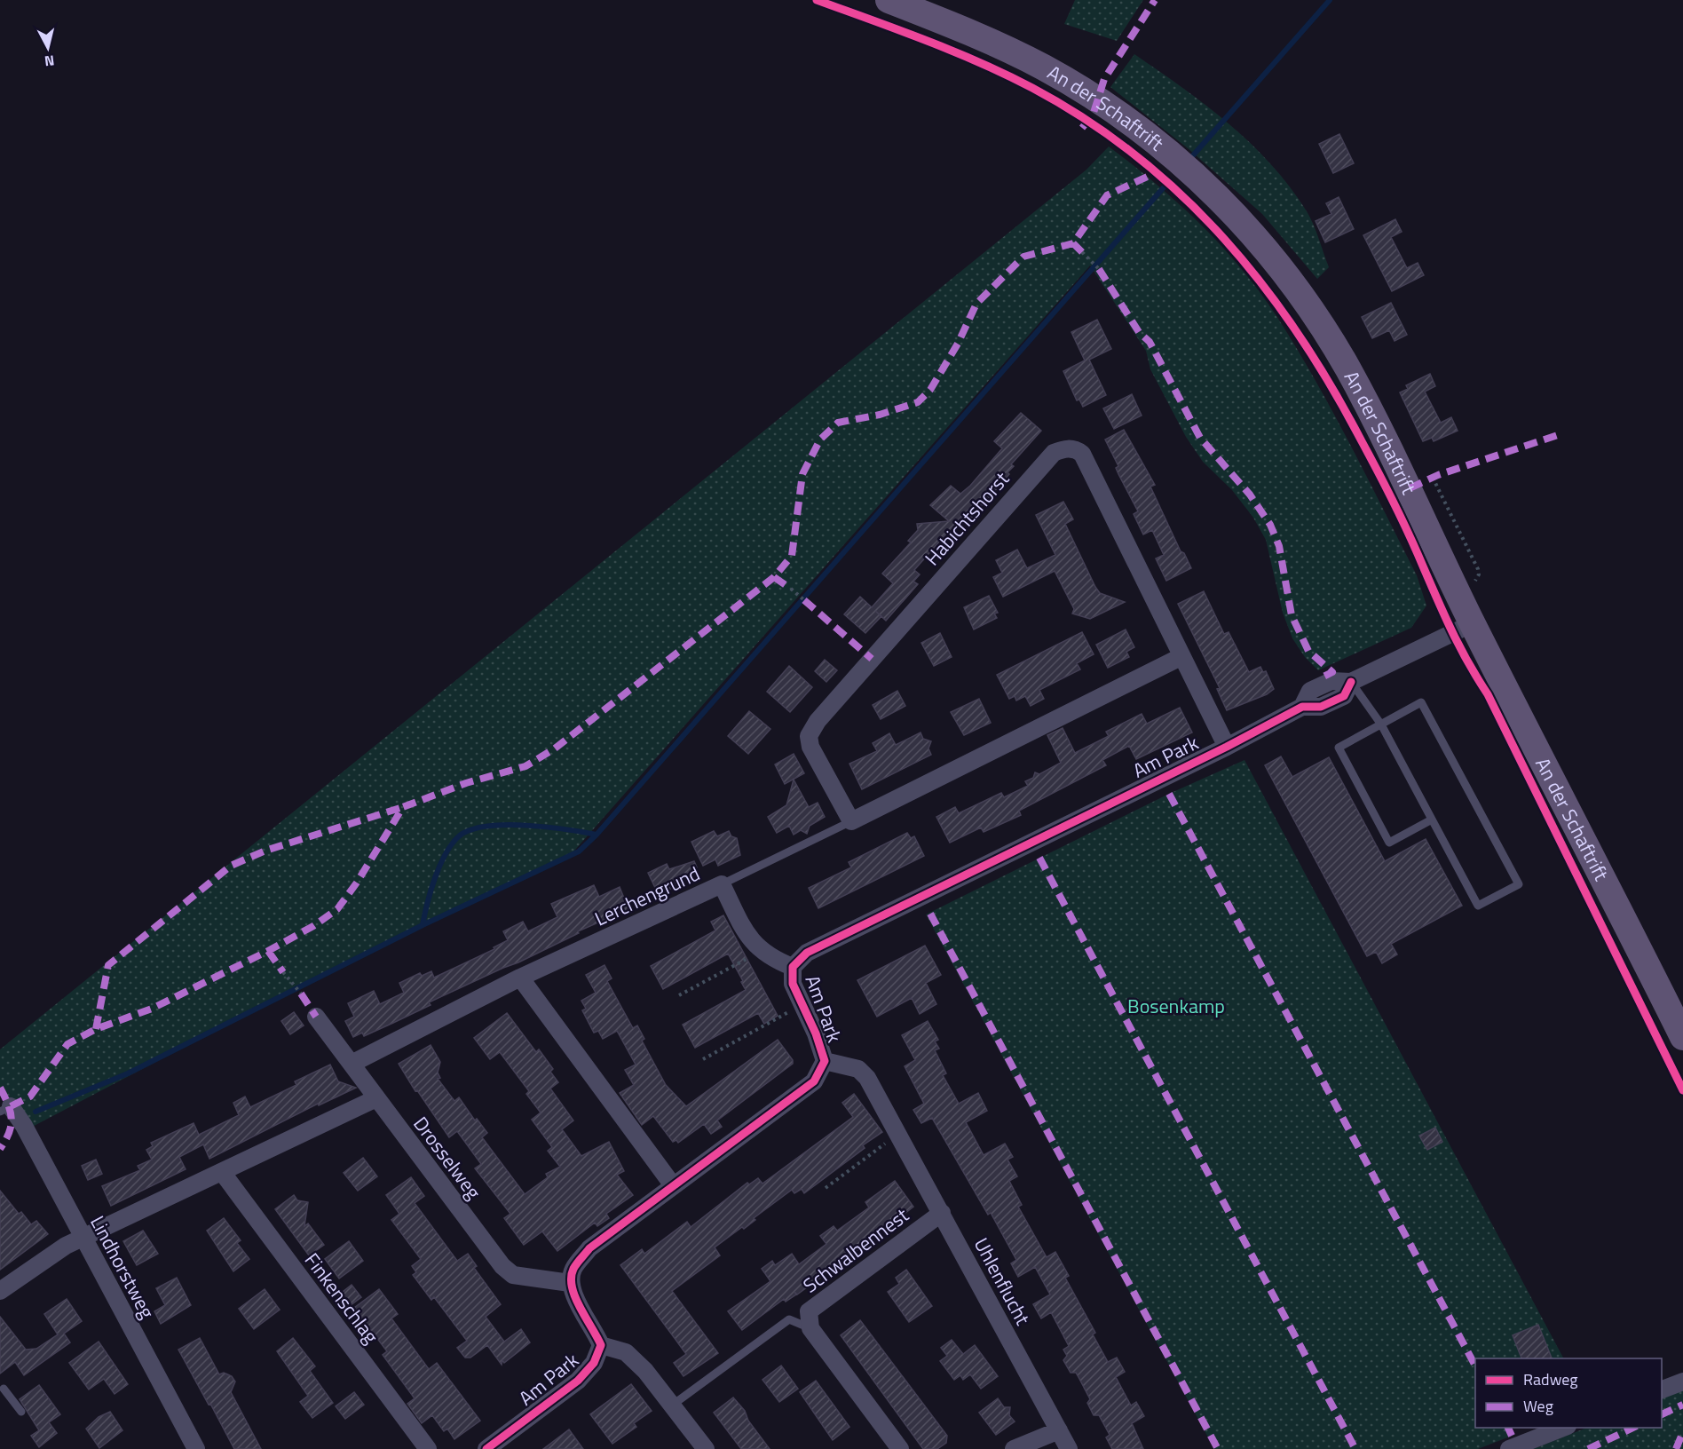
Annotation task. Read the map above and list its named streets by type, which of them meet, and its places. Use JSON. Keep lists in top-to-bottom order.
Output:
{
  "streets": {
    "main road": ["An der Schaftrift"],
    "street": [
      "Habichtshorst",
      "Am Park",
      "Lerchengrund",
      "Drosselweg",
      "Schwalbennest",
      "Lindhorstweg",
      "Uhlenflucht",
      "Finkenschlag"
    ]
  },
  "crossings": [
    ["An der Schaftrift", "Am Park"],
    ["Habichtshorst", "Am Park"],
    ["Am Park", "Lerchengrund"],
    ["Am Park", "Drosselweg"],
    ["Am Park", "Uhlenflucht"],
    ["Lerchengrund", "Drosselweg"],
    ["Schwalbennest", "Uhlenflucht"]
  ],
  "parks": ["Bosenkamp"],
  "legend": ["Radweg", "Weg"],
  "north": "bottom"
}
